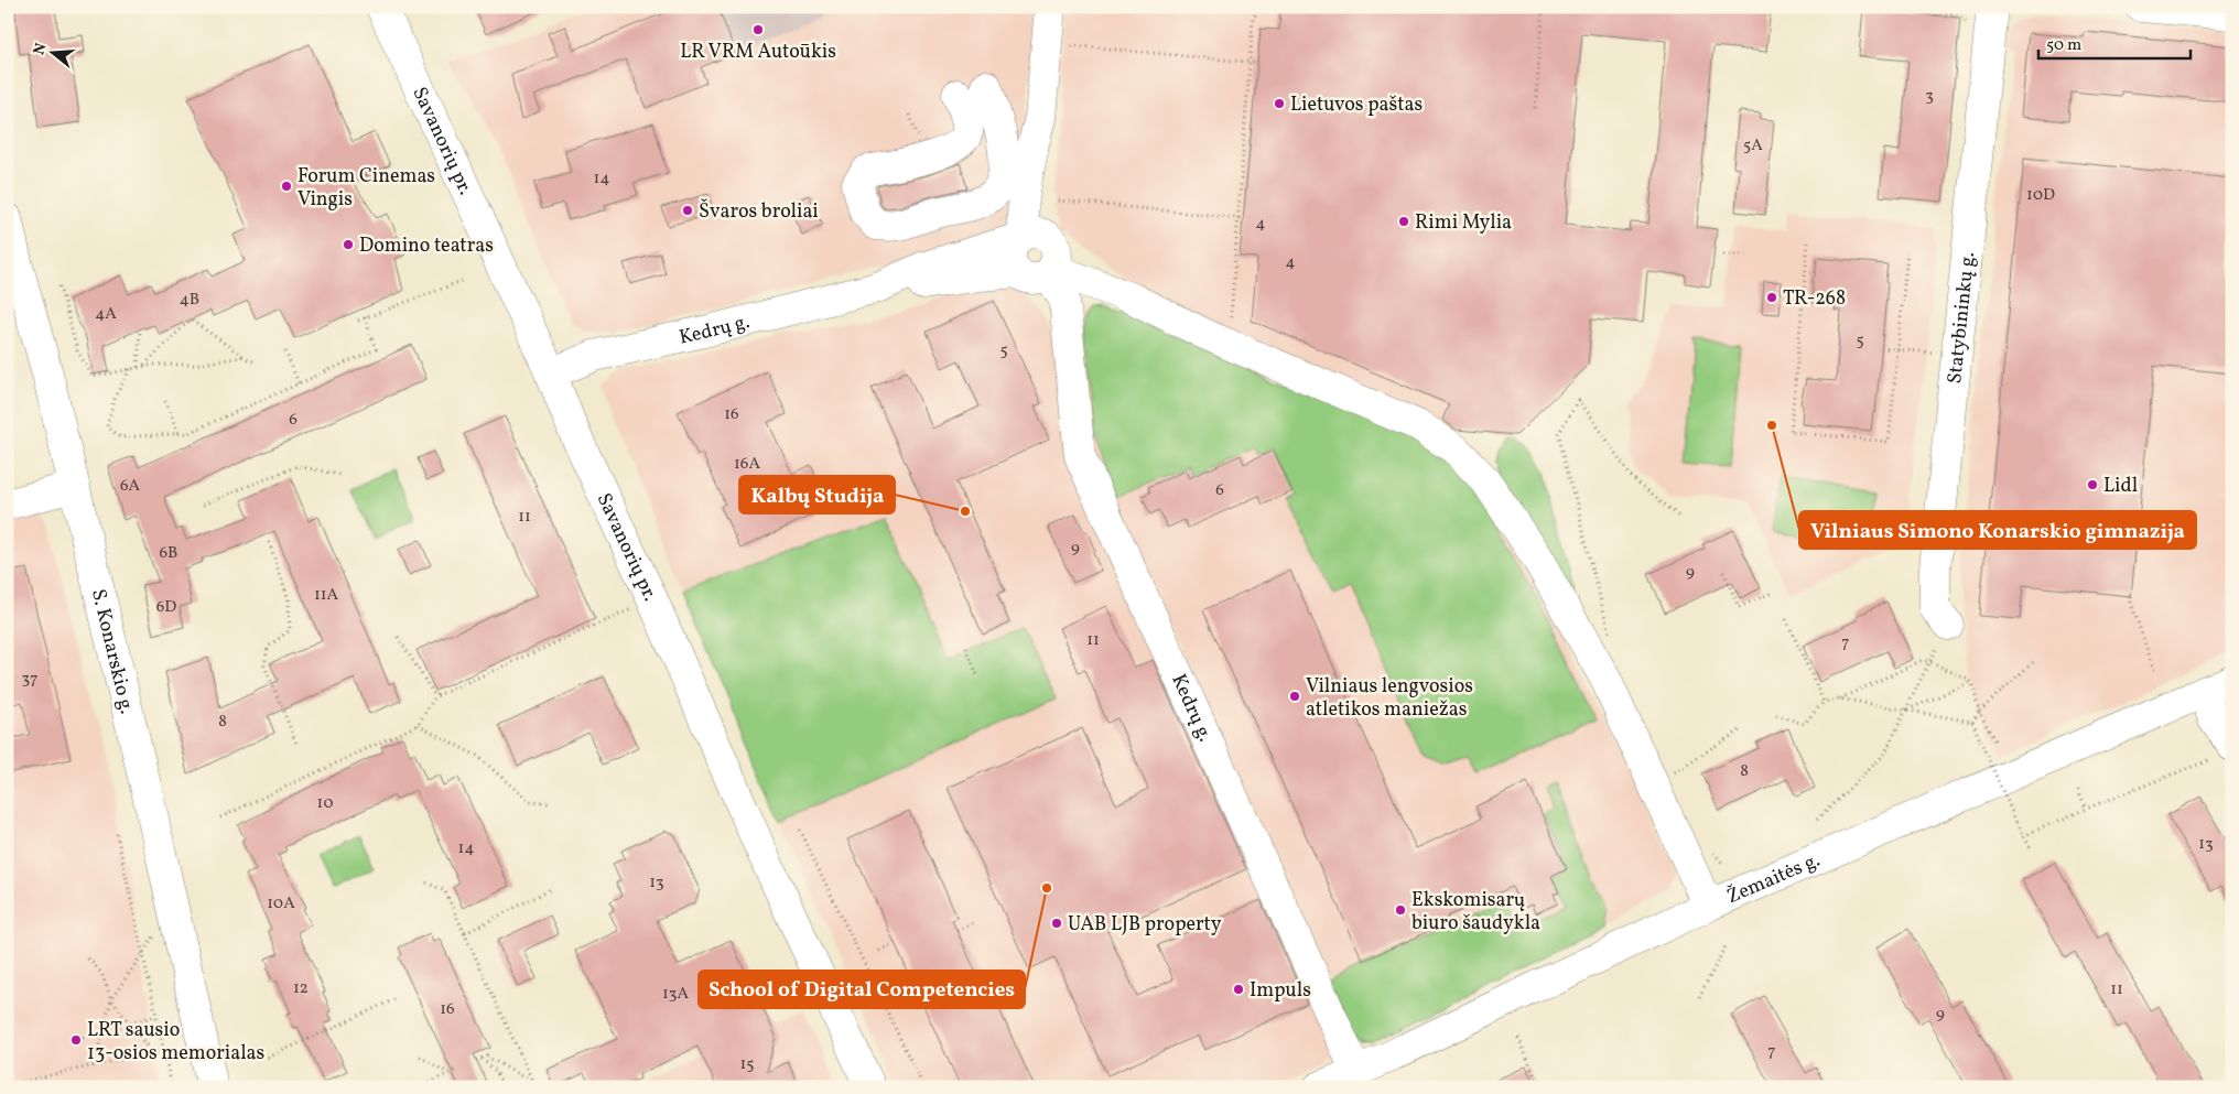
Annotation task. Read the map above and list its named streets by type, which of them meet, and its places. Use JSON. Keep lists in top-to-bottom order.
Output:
{
  "streets": {
    "street": [
      "Savanorių pr.",
      "Statybininkų g.",
      "Kedrų g.",
      "S. Konarskio g.",
      "Žemaitės g."
    ]
  },
  "crossings": [
    ["Savanorių pr.", "Kedrų g."],
    ["Kedrų g.", "Žemaitės g."]
  ],
  "places": [
    "LR VRM Autoūkis",
    "Lietuvos paštas",
    "Forum Cinemas Vingis",
    "Švaros broliai",
    "Rimi Mylia",
    "Domino teatras",
    "TR-268",
    "Vilniaus Simono Konarskio gimnazija",
    "Lidl",
    "Kalbų Studija",
    "Vilniaus lengvosios atletikos maniežas",
    "School of Digital Competencies",
    "Ekskomisarų biuro šaudykla",
    "UAB LJB property",
    "Impuls",
    "LRT sausio 13-osios memorialas"
  ],
  "house_numbers": [
    "3",
    "5A",
    "14",
    "10D",
    "4",
    "4",
    "4B",
    "4A",
    "5",
    "5",
    "16",
    "6",
    "16A",
    "6A",
    "6",
    "11",
    "9",
    "6B",
    "9",
    "11A",
    "6D",
    "11",
    "7",
    "37",
    "8",
    "8",
    "10",
    "13",
    "14",
    "13",
    "10A",
    "12",
    "11",
    "13A",
    "16",
    "9",
    "7",
    "15"
  ],
  "scale_bar": "50 m",
  "north": "left"
}
